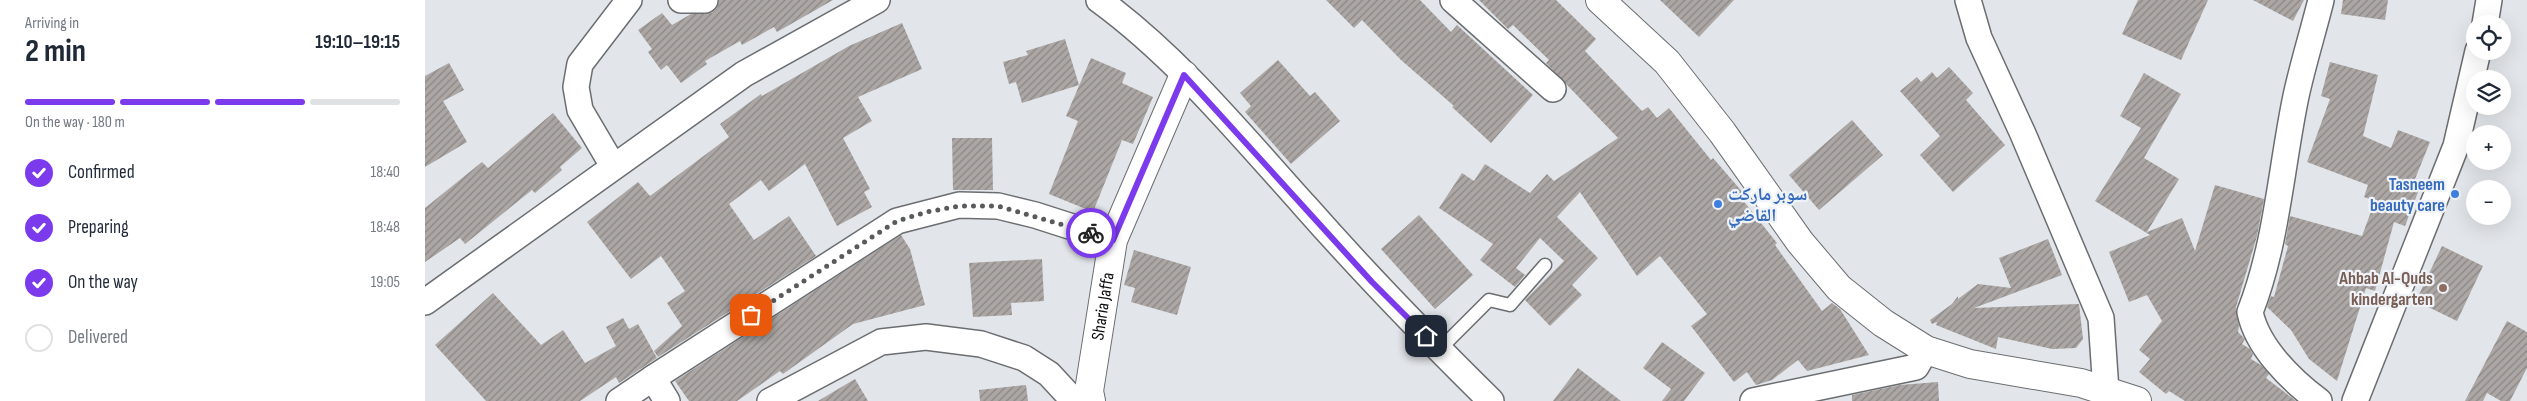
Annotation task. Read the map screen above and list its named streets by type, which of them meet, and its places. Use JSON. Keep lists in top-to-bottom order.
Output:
{
  "streets": {
    "main road": ["Sharia Jaffa"]
  },
  "places": ["Tasneem beauty care", "سوبر ماركت القاضي", "Ahbab Al-Quds kindergarten"],
  "page": {
    "heading": ["2 min", "Arriving in", "19:10–19:15"],
    "map_buttons": ["+", "−"],
    "bar": "On the way · 180 m",
    "list": [
      ["Confirmed", "18:40"],
      ["Preparing", "18:48"],
      ["On the way", "19:05"],
      "Delivered"
    ]
  }
}
